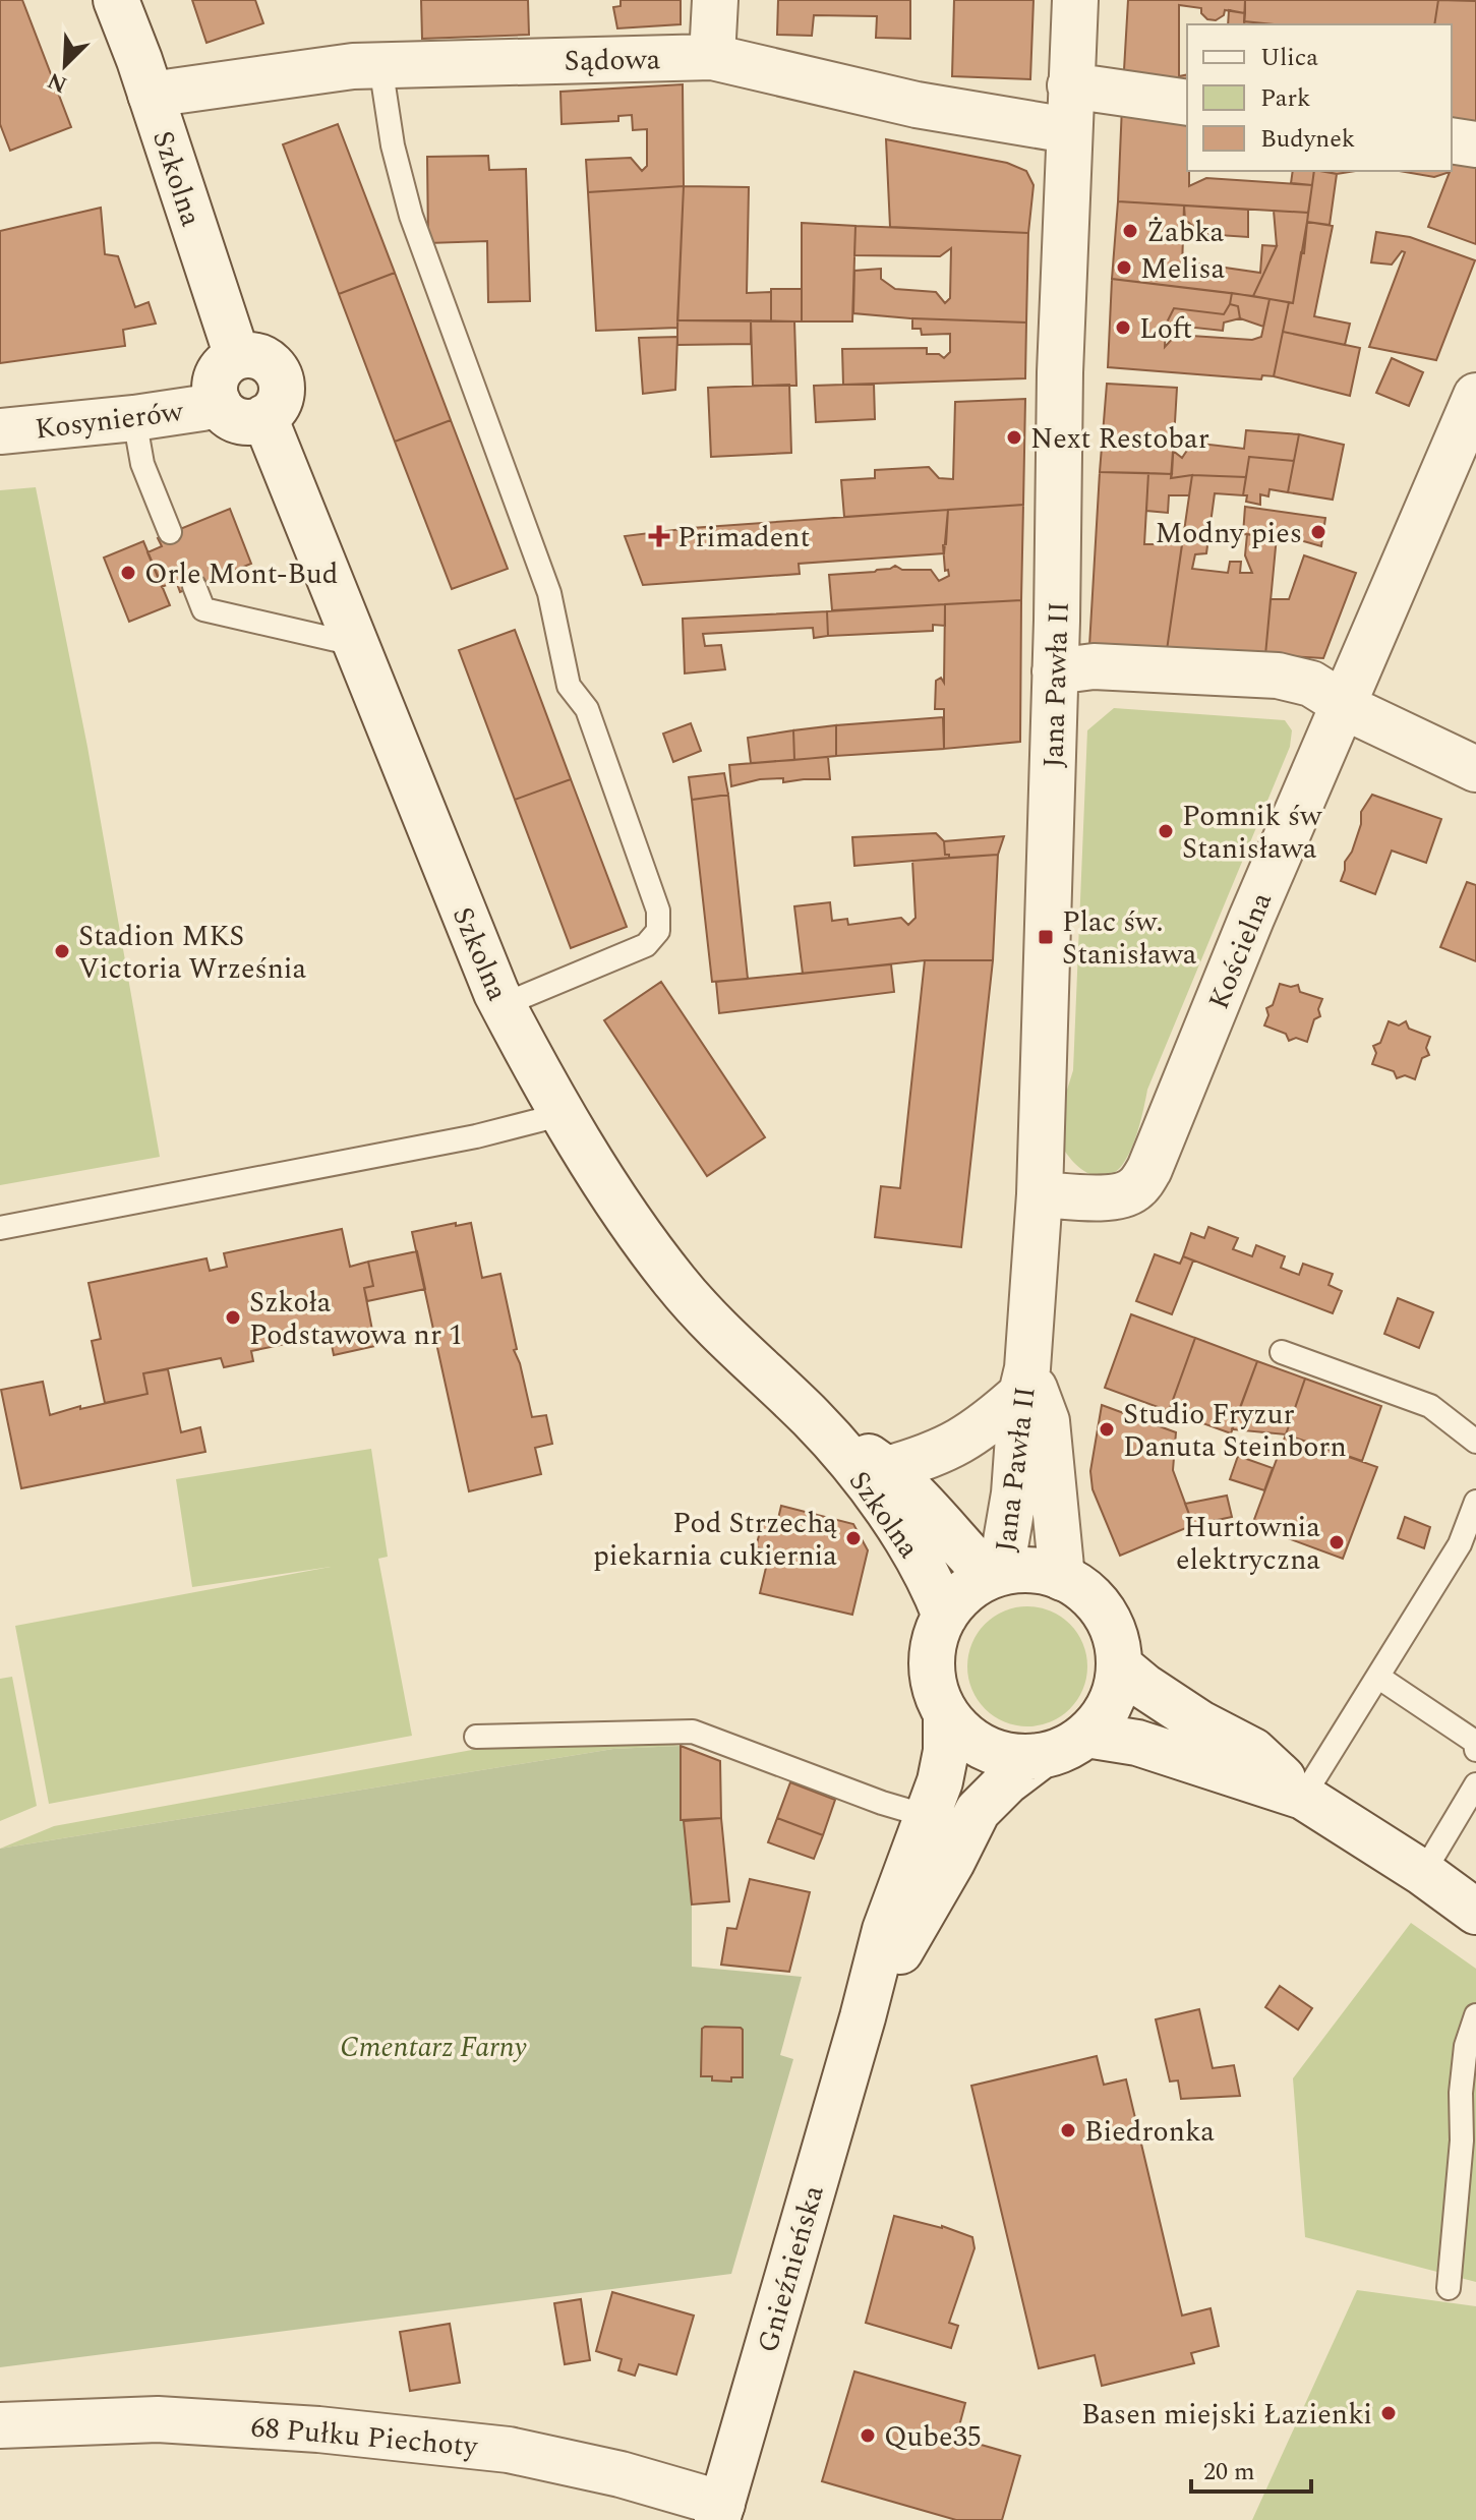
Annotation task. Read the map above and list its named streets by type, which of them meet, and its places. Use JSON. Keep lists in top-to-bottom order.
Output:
{
  "streets": {
    "street": [
      "Sądowa",
      "Szkolna",
      "Kosynierów",
      "Jana Pawła II",
      "Kościelna",
      "Gnieźnieńska",
      "68 Pułku Piechoty"
    ]
  },
  "crossings": [
    ["Sądowa", "Szkolna"],
    ["Sądowa", "Jana Pawła II"],
    ["Szkolna", "Kosynierów"],
    ["Szkolna", "Jana Pawła II"],
    ["Szkolna", "Gnieźnieńska"],
    ["Jana Pawła II", "Kościelna"],
    ["Jana Pawła II", "Gnieźnieńska"],
    ["Gnieźnieńska", "68 Pułku Piechoty"]
  ],
  "parks": ["Cmentarz Farny"],
  "places": {
    "other": [
      "Żabka",
      "Melisa",
      "Loft",
      "Next Restobar",
      "Modny pies",
      "Orle Mont-Bud",
      "Pomnik św Stanisława",
      "Stadion MKS Victoria Września",
      "Szkoła Podstawowa nr 1",
      "Studio Fryzur Danuta Steinborn",
      "Pod Strzechą piekarnia cukiernia",
      "Hurtownia elektryczna",
      "Biedronka",
      "Basen miejski Łazienki",
      "Qube35"
    ],
    "health": ["Primadent"],
    "transit": ["Plac św. Stanisława"]
  },
  "legend": ["Ulica", "Park", "Budynek"],
  "scale_bar": "20 m",
  "north": "bottom left"
}
